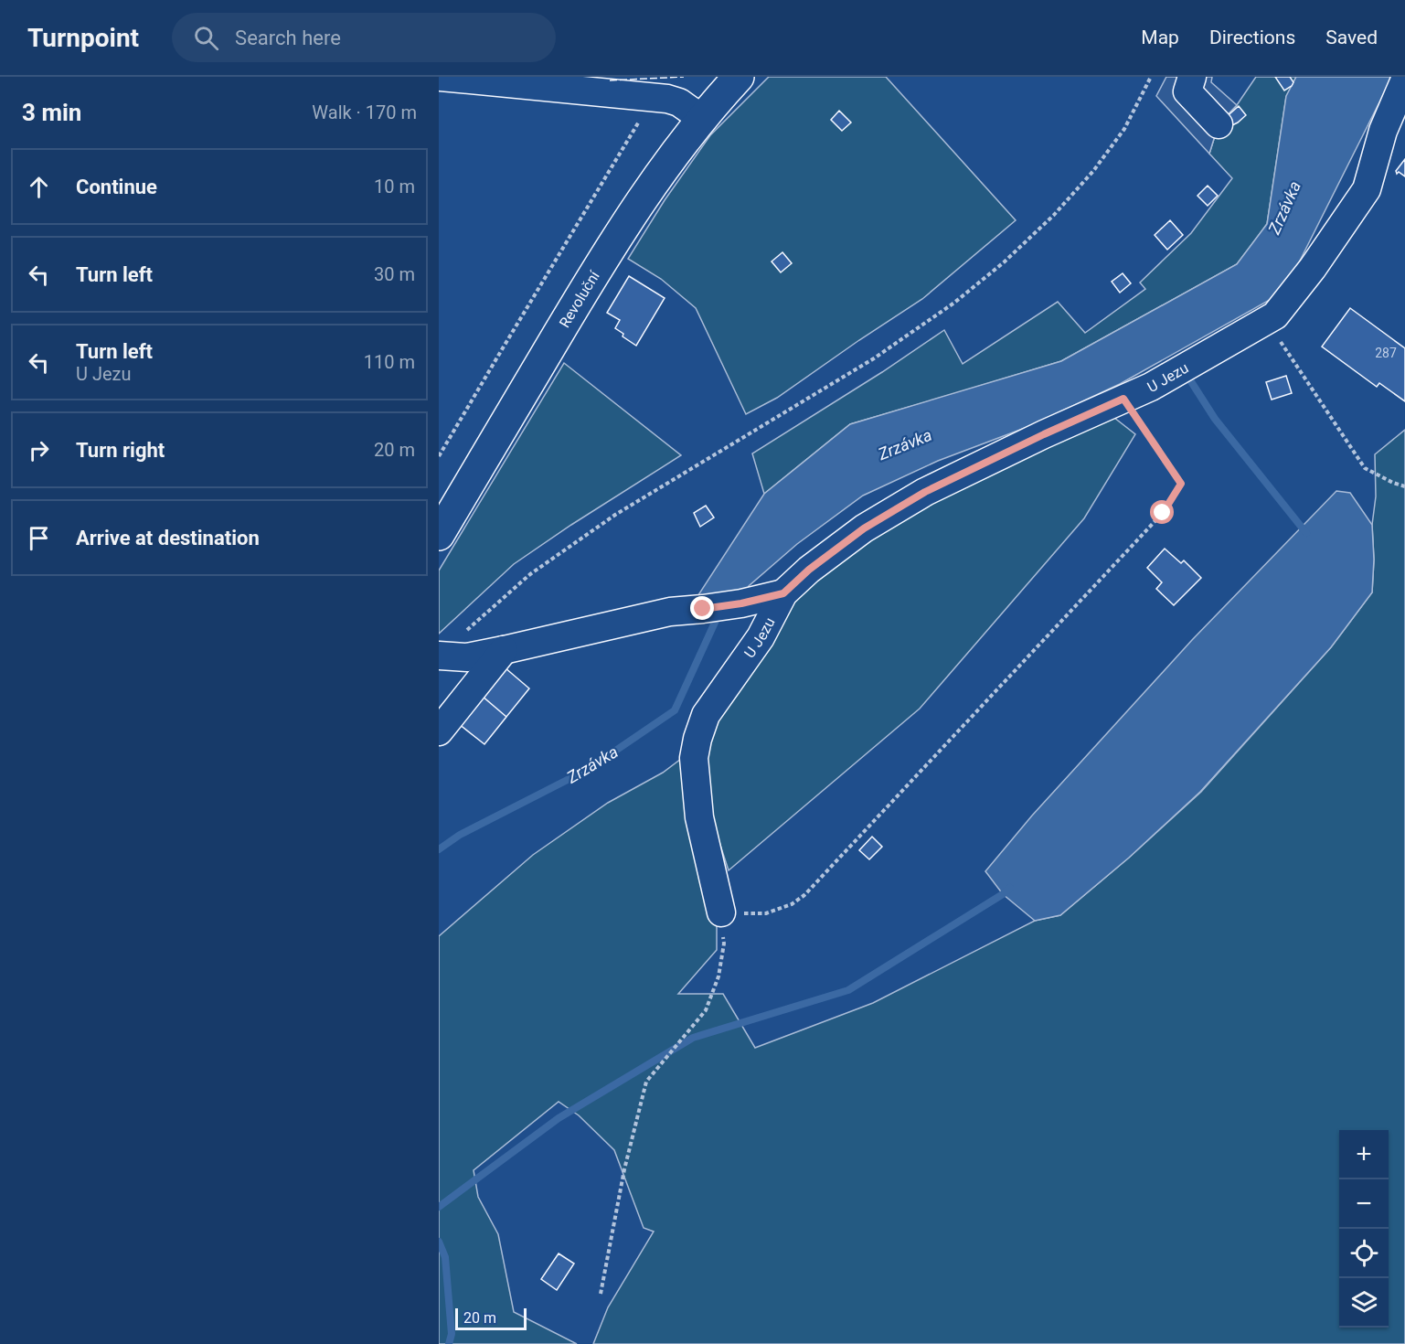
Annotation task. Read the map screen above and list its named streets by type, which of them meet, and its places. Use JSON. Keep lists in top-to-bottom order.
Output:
{
  "streets": {
    "main road": ["Revoluční"],
    "street": ["U Jezu"]
  },
  "water": ["Zrzávka"],
  "house_numbers": ["287"],
  "scale_bar": "20 m",
  "page": {
    "header": "Turnpoint",
    "search": "Search here",
    "nav": ["Map", "Directions", "Saved"],
    "heading": ["3 min", "Walk · 170 m"],
    "list": [
      ["Continue", "10 m"],
      ["Turn left", "30 m"],
      ["Turn left", "U Jezu", "110 m"],
      ["Turn right", "20 m"],
      "Arrive at destination"
    ],
    "map_buttons": ["+", "−"],
    "scale": "20 m"
  }
}
